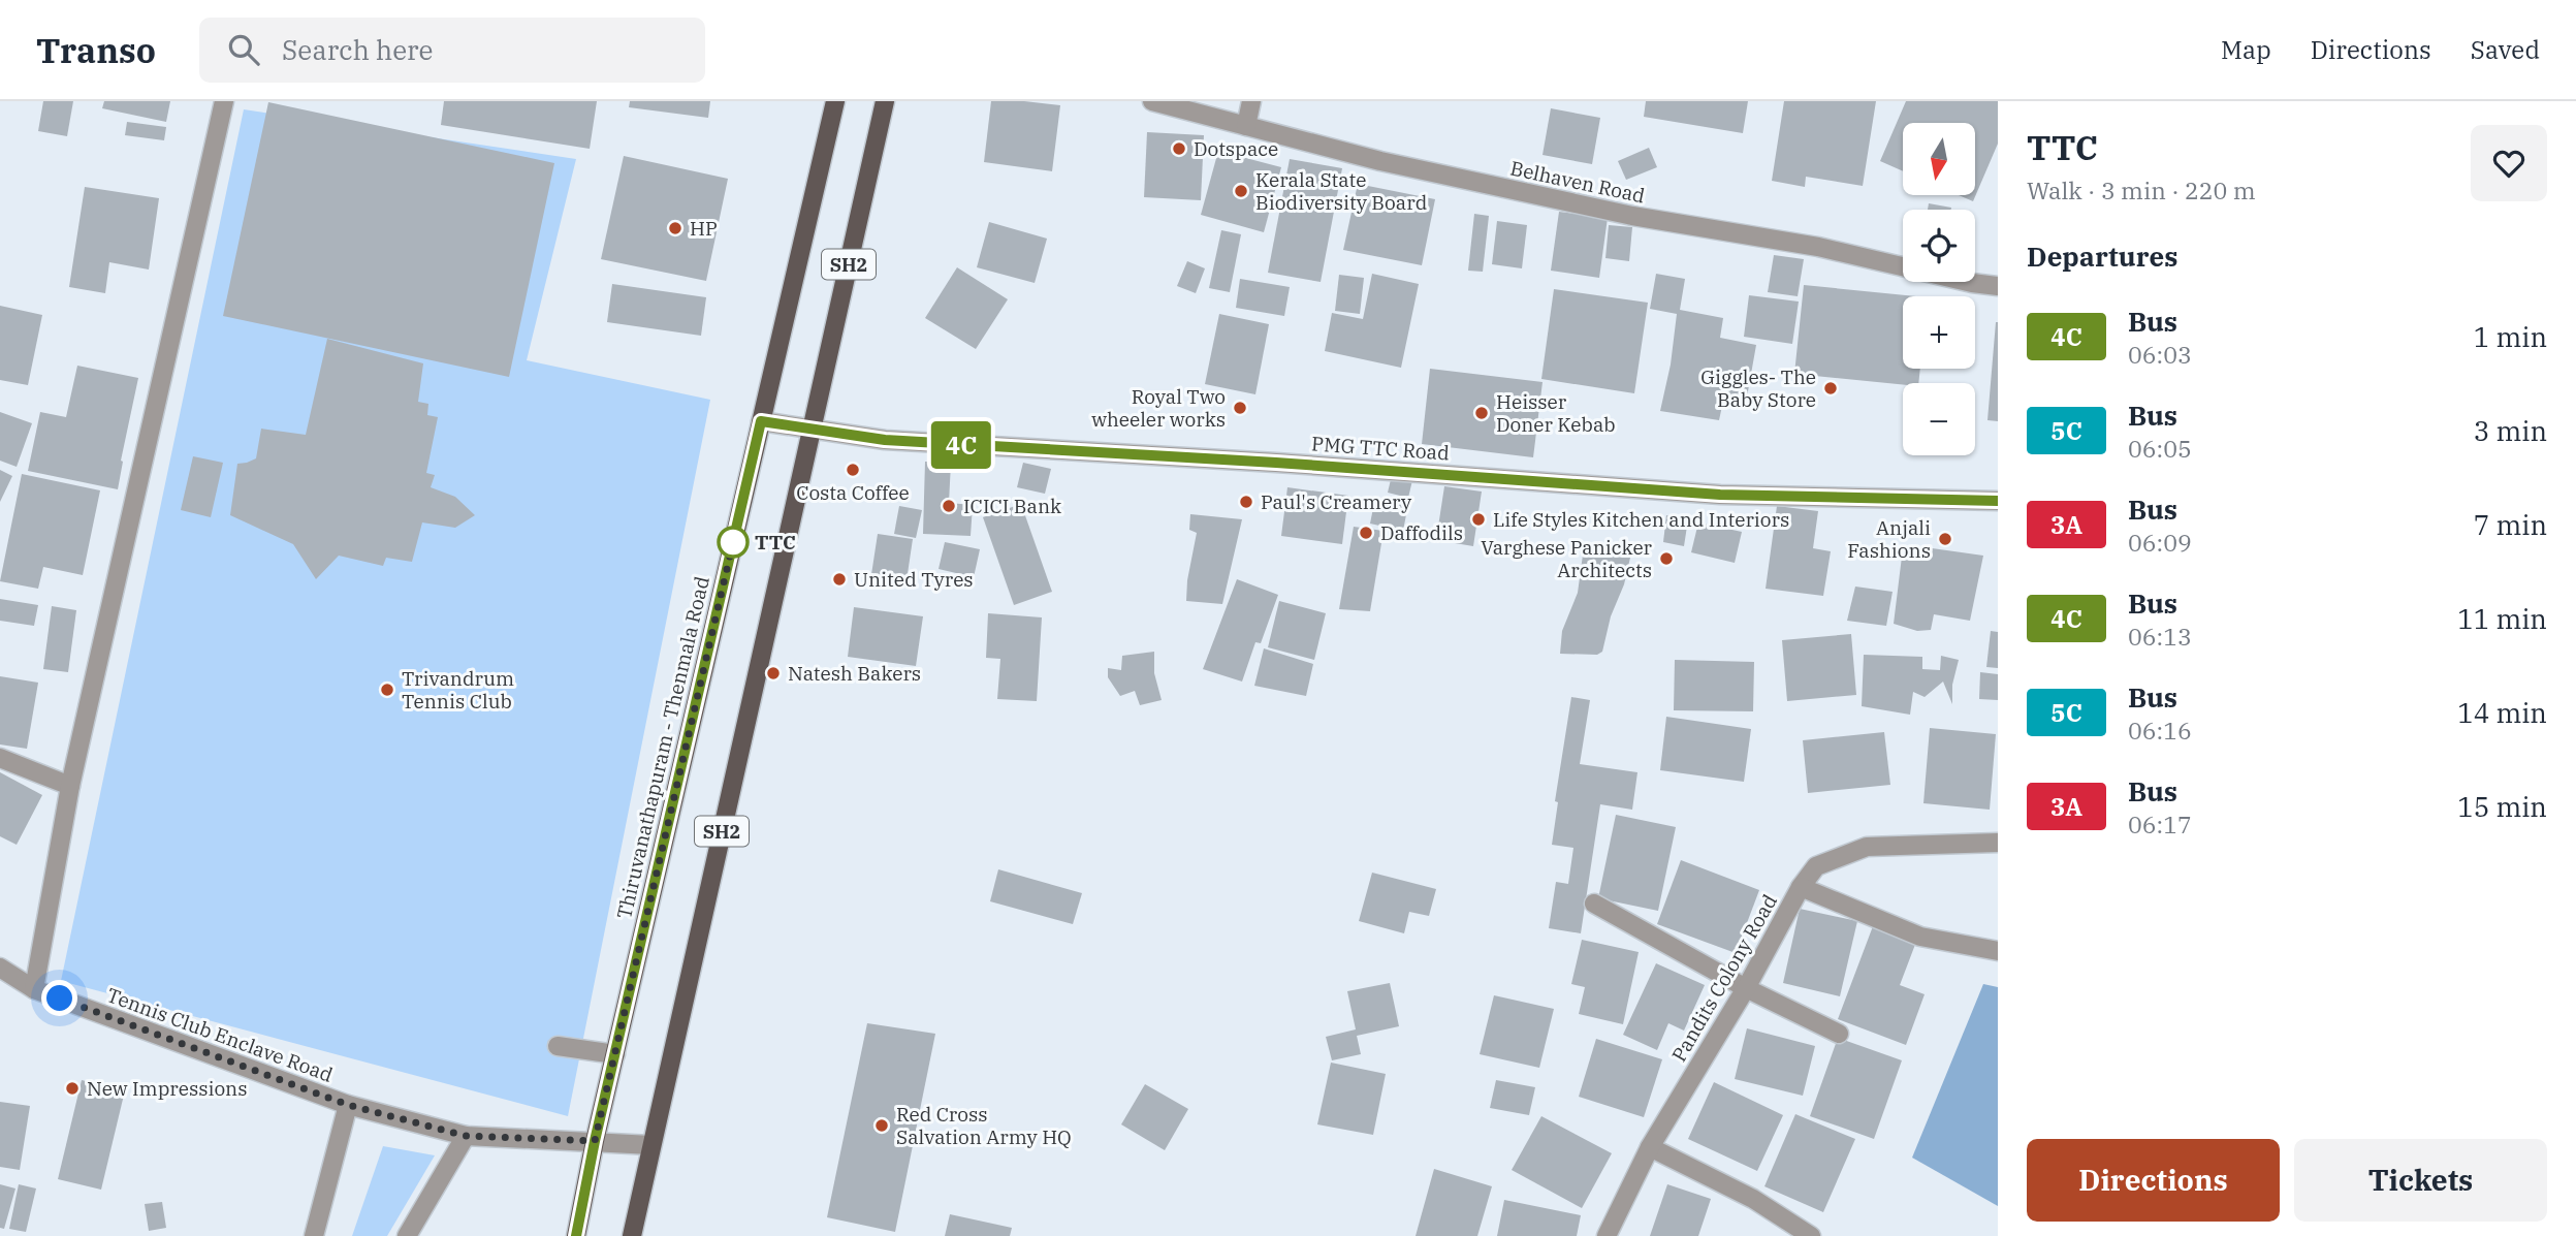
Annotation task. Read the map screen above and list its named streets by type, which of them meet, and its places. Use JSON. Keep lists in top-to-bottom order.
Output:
{
  "streets": {
    "main road": ["SH2", "Thiruvanathapuram - Thenmala Road"],
    "street": [
      "Belhaven Road",
      "PMG TTC Road",
      "Pandits Colony Road",
      "Tennis Club Enclave Road"
    ]
  },
  "crossings": [
    ["SH2", "PMG TTC Road"],
    ["SH2", "Tennis Club Enclave Road"],
    ["PMG TTC Road", "Thiruvanathapuram - Thenmala Road"],
    ["Thiruvanathapuram - Thenmala Road", "Tennis Club Enclave Road"]
  ],
  "places": [
    "Dotspace",
    "Kerala State Biodiversity Board",
    "HP",
    "Giggles- The Baby Store",
    "Royal Two wheeler works",
    "Heisser Doner Kebab",
    "Costa Coffee",
    "Paul's Creamery",
    "ICICI Bank",
    "Life Styles Kitchen and Interiors",
    "Daffodils",
    "Anjali Fashions",
    "TTC",
    "Varghese Panicker Architects",
    "United Tyres",
    "Natesh Bakers",
    "Trivandrum Tennis Club",
    "New Impressions",
    "Red Cross Salvation Army HQ"
  ],
  "lines": ["bus line 4C"],
  "north": "bottom",
  "page": {
    "header": "Transo",
    "search": "Search here",
    "nav": ["Map", "Directions", "Saved"],
    "on_map": "4C",
    "heading": [
      ["TTC", "Walk · 3 min · 220 m"],
      "Departures"
    ],
    "map_buttons": ["+", "−"],
    "list": [
      {
        "mark": "4C",
        "name": "Bus",
        "note": "06:03",
        "value": "1 min"
      },
      {
        "mark": "5C",
        "name": "Bus",
        "note": "06:05",
        "value": "3 min"
      },
      {
        "mark": "3A",
        "name": "Bus",
        "note": "06:09",
        "value": "7 min"
      },
      {
        "mark": "4C",
        "name": "Bus",
        "note": "06:13",
        "value": "11 min"
      },
      {
        "mark": "5C",
        "name": "Bus",
        "note": "06:16",
        "value": "14 min"
      },
      {
        "mark": "3A",
        "name": "Bus",
        "note": "06:17",
        "value": "15 min"
      }
    ],
    "buttons": ["Directions", "Tickets"]
  }
}
